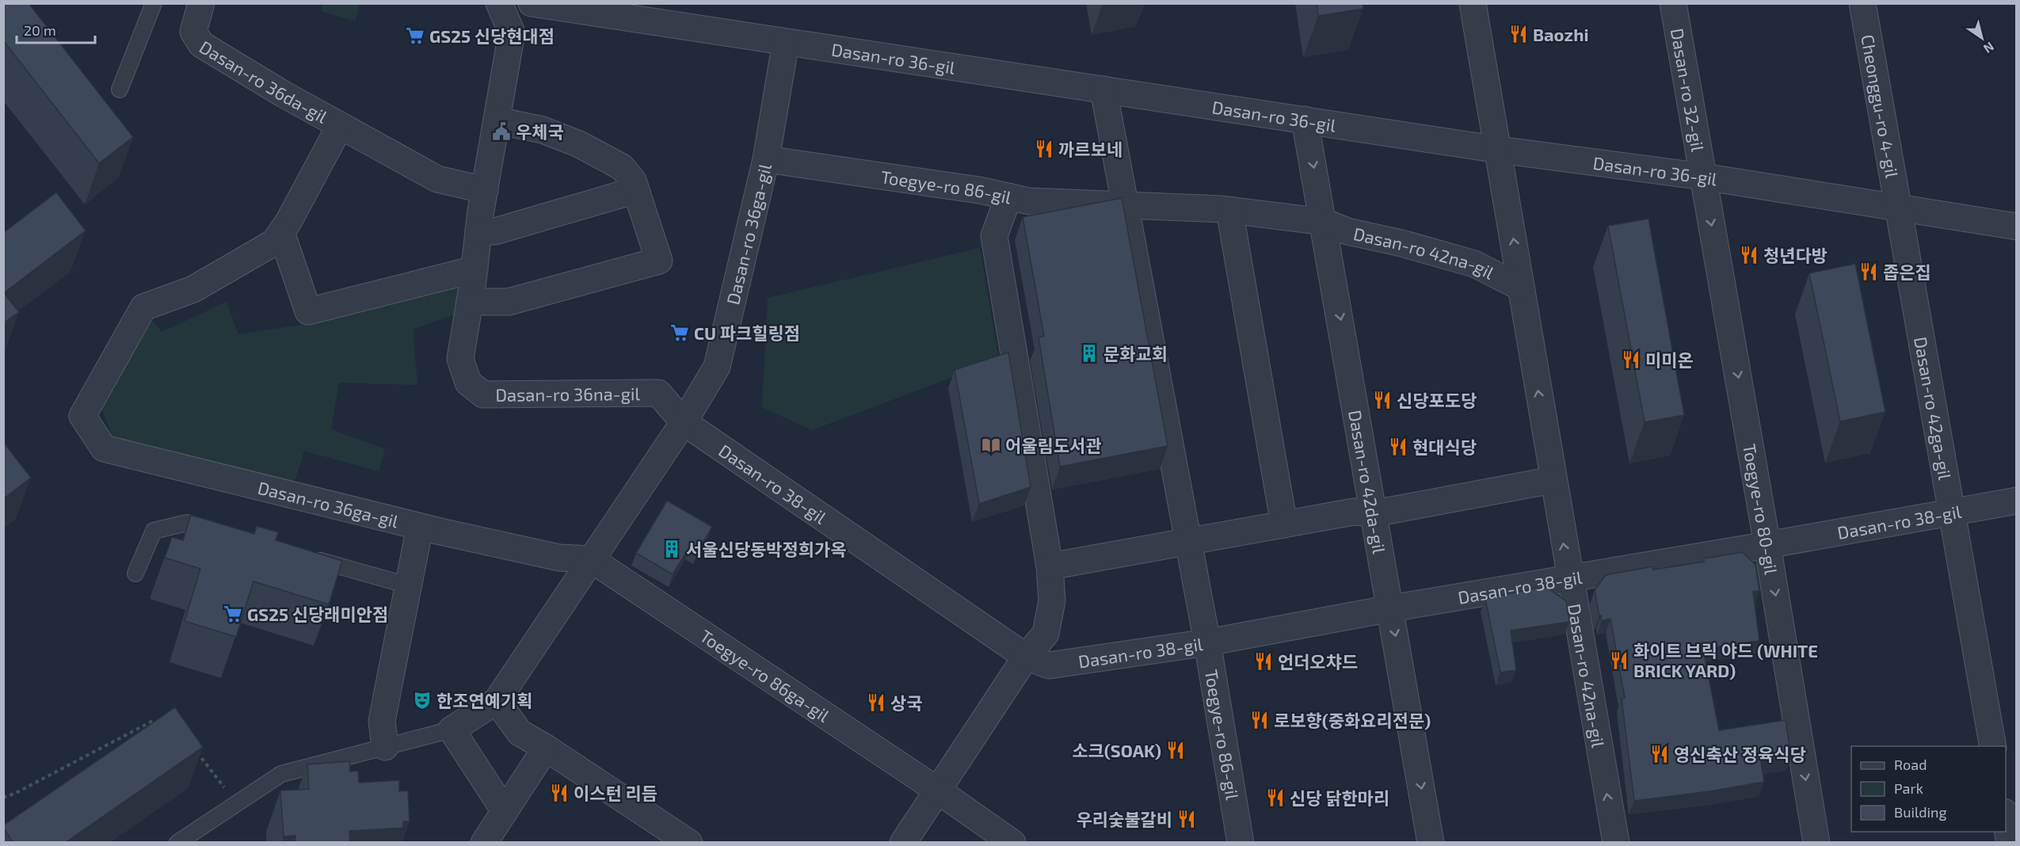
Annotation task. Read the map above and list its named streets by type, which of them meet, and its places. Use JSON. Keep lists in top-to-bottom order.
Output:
{
  "streets": {
    "street": [
      "Dasan-ro 36-gil",
      "Dasan-ro 36da-gil",
      "Dasan-ro 32-gil",
      "Cheonggu-ro 4-gil",
      "Toegye-ro 86-gil",
      "Dasan-ro 36ga-gil",
      "Dasan-ro 42na-gil",
      "Dasan-ro 36na-gil",
      "Dasan-ro 42ga-gil",
      "Dasan-ro 42da-gil",
      "Dasan-ro 38-gil",
      "Toegye-ro 80-gil",
      "Toegye-ro 86ga-gil"
    ]
  },
  "crossings": [
    ["Dasan-ro 36-gil", "Dasan-ro 32-gil"],
    ["Dasan-ro 36-gil", "Cheonggu-ro 4-gil"],
    ["Dasan-ro 36-gil", "Toegye-ro 86-gil"],
    ["Dasan-ro 36-gil", "Dasan-ro 36ga-gil"],
    ["Dasan-ro 36-gil", "Dasan-ro 42na-gil"],
    ["Dasan-ro 36-gil", "Dasan-ro 42ga-gil"],
    ["Dasan-ro 36-gil", "Dasan-ro 42da-gil"],
    ["Dasan-ro 36-gil", "Toegye-ro 80-gil"],
    ["Dasan-ro 36da-gil", "Dasan-ro 36ga-gil"],
    ["Dasan-ro 36da-gil", "Dasan-ro 36na-gil"],
    ["Dasan-ro 32-gil", "Toegye-ro 80-gil"],
    ["Cheonggu-ro 4-gil", "Dasan-ro 42ga-gil"],
    ["Toegye-ro 86-gil", "Dasan-ro 36ga-gil"],
    ["Toegye-ro 86-gil", "Dasan-ro 42na-gil"],
    ["Toegye-ro 86-gil", "Dasan-ro 42da-gil"],
    ["Toegye-ro 86-gil", "Dasan-ro 38-gil"],
    ["Dasan-ro 36ga-gil", "Dasan-ro 36na-gil"],
    ["Dasan-ro 36ga-gil", "Dasan-ro 38-gil"],
    ["Dasan-ro 36ga-gil", "Toegye-ro 86ga-gil"],
    ["Dasan-ro 42na-gil", "Dasan-ro 42da-gil"],
    ["Dasan-ro 42na-gil", "Dasan-ro 38-gil"],
    ["Dasan-ro 36na-gil", "Dasan-ro 38-gil"],
    ["Dasan-ro 42ga-gil", "Dasan-ro 38-gil"],
    ["Dasan-ro 42da-gil", "Dasan-ro 38-gil"],
    ["Dasan-ro 38-gil", "Toegye-ro 80-gil"]
  ],
  "one_way": ["Dasan-ro 42na-gil", "Toegye-ro 80-gil"],
  "places": {
    "restaurant": [
      "Baozhi",
      "까르보네",
      "청년다방",
      "좁은집",
      "미미온",
      "신당포도당",
      "현대식당",
      "화이트 브릭 야드 (WHITE BRICK YARD)",
      "언더오챠드",
      "상국",
      "로보향(중화요리전문)",
      "소크(SOAK)",
      "영신축산 정육식당",
      "이스턴 리듬",
      "신당 닭한마리",
      "우리숯불갈비"
    ],
    "supermarket": ["GS25 신당현대점", "CU 파크힐링점", "GS25 신당래미안점"],
    "public building": ["우체국"],
    "building": ["문화교회", "서울신당동박정희가옥"],
    "library": ["어울림도서관"],
    "theatre": ["한조연예기획"]
  },
  "legend": ["Road", "Park", "Building"],
  "scale_bar": "20 m",
  "north": "bottom right"
}
